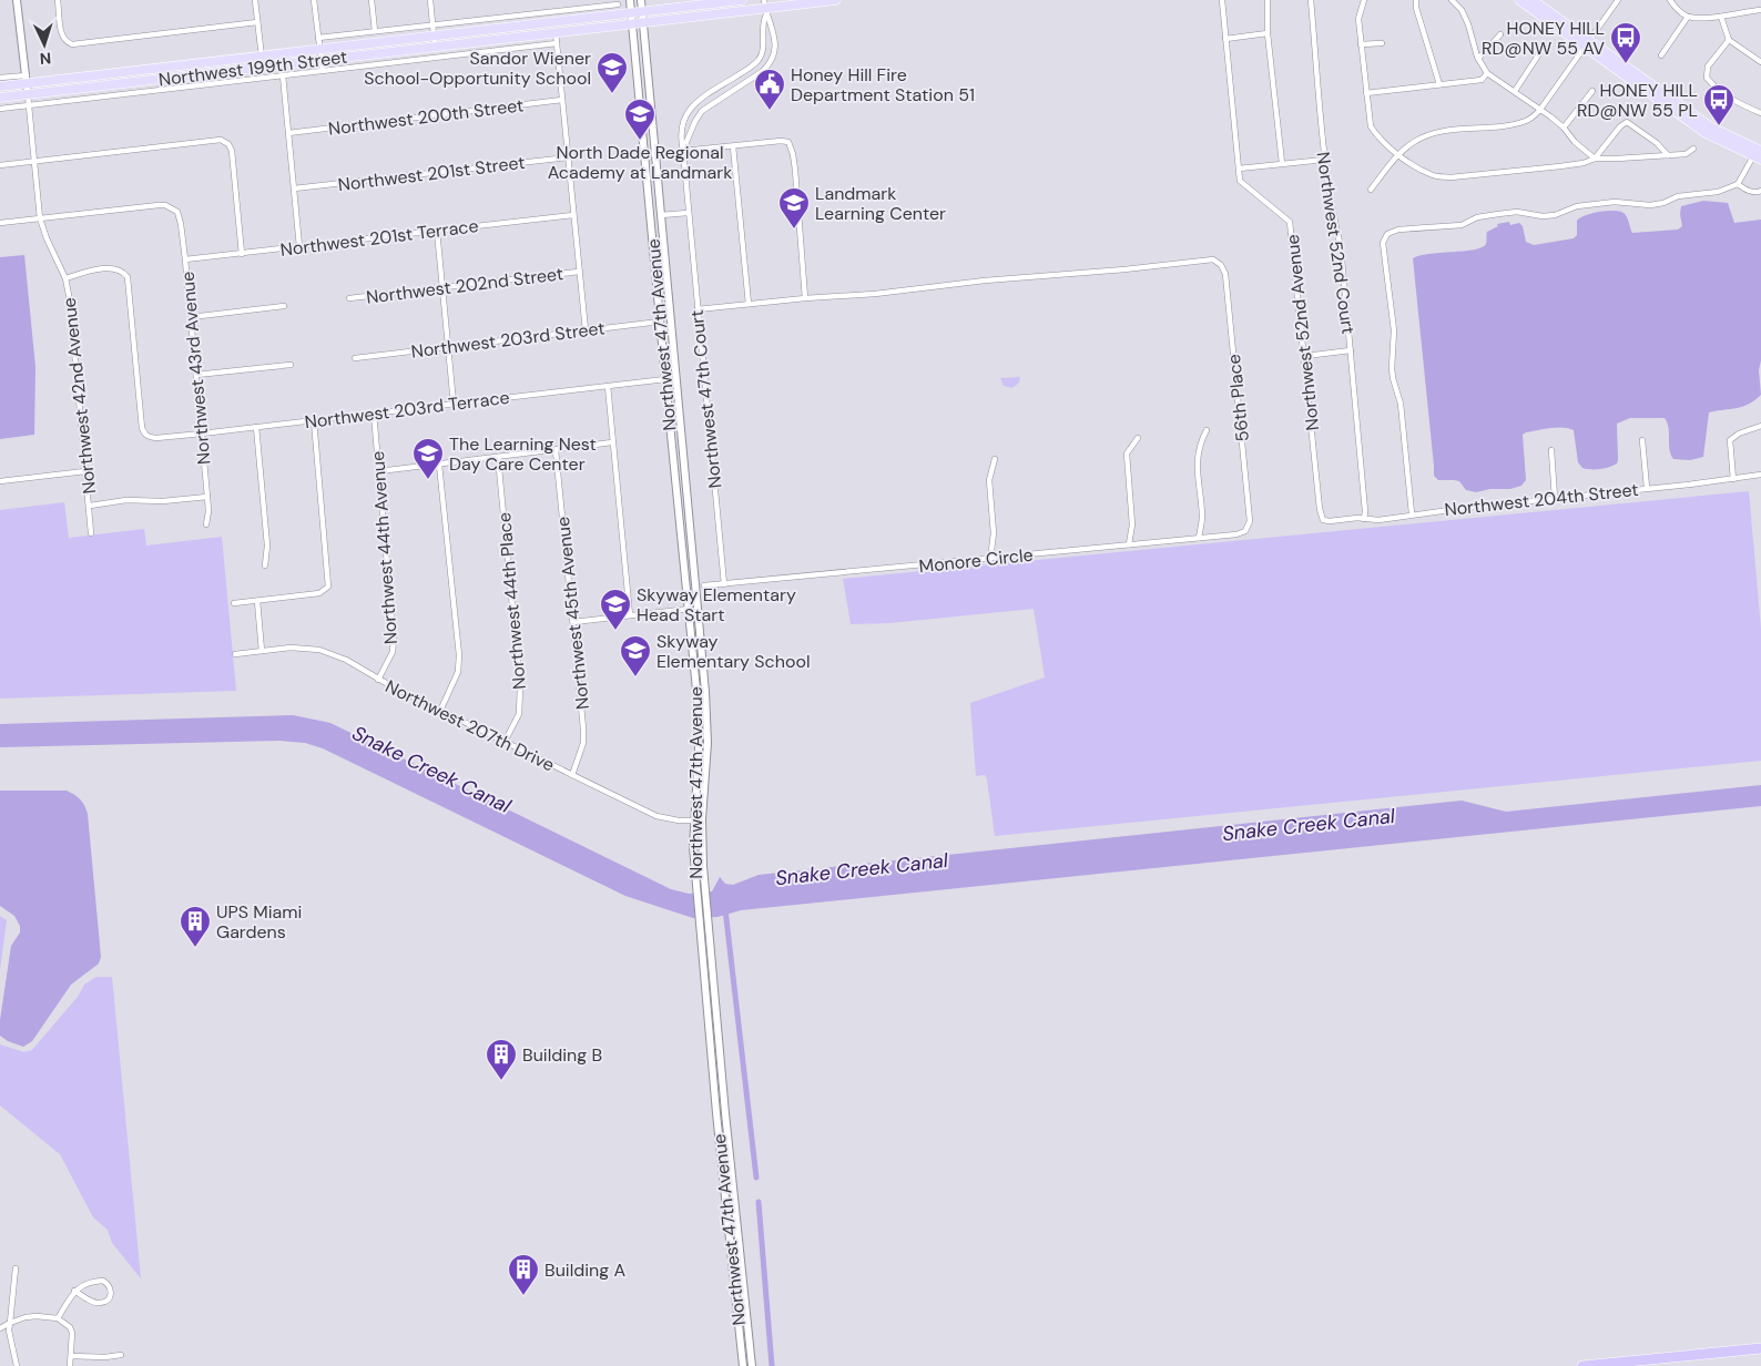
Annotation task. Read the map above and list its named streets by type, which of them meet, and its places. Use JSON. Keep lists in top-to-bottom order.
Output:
{
  "streets": {
    "main road": ["Northwest 199th Street", "Northwest 47th Avenue", "Northwest 42nd Avenue"],
    "street": [
      "Northwest 200th Street",
      "Northwest 201st Street",
      "Northwest 201st Terrace",
      "Northwest 52nd Court",
      "Northwest 202nd Street",
      "Northwest 52nd Avenue",
      "Northwest 203rd Street",
      "Northwest 43rd Avenue",
      "56th Place",
      "Northwest 47th Court",
      "Northwest 203rd Terrace",
      "Northwest 204th Street",
      "Northwest 44th Avenue",
      "Monore Circle",
      "Northwest 44th Place",
      "Northwest 45th Avenue",
      "Northwest 207th Drive"
    ]
  },
  "crossings": [
    ["Northwest 199th Street", "Northwest 47th Avenue"],
    ["Northwest 199th Street", "Northwest 42nd Avenue"],
    ["Northwest 201st Terrace", "Northwest 43rd Avenue"],
    ["Northwest 52nd Court", "Northwest 204th Street"],
    ["Northwest 52nd Avenue", "Northwest 204th Street"],
    ["Northwest 47th Avenue", "Northwest 203rd Street"],
    ["Northwest 47th Avenue", "Northwest 203rd Terrace"],
    ["Northwest 47th Avenue", "Northwest 207th Drive"],
    ["Northwest 43rd Avenue", "Northwest 42nd Avenue"],
    ["Northwest 43rd Avenue", "Northwest 203rd Terrace"],
    ["Northwest 42nd Avenue", "Northwest 203rd Terrace"],
    ["56th Place", "Monore Circle"],
    ["Northwest 47th Court", "Monore Circle"],
    ["Northwest 203rd Terrace", "Northwest 44th Avenue"],
    ["Northwest 44th Avenue", "Northwest 207th Drive"],
    ["Northwest 44th Place", "Northwest 207th Drive"],
    ["Northwest 45th Avenue", "Northwest 207th Drive"]
  ],
  "water": ["Snake Creek Canal"],
  "places": {
    "bus stop": ["HONEY HILL RD@NW 55 AV", "HONEY HILL RD@NW 55 PL"],
    "school or university": [
      "Sandor Wiener School-Opportunity School",
      "North Dade Regional Academy at Landmark",
      "Landmark Learning Center",
      "The Learning Nest Day Care Center",
      "Skyway Elementary Head Start",
      "Skyway Elementary School"
    ],
    "public building": ["Honey Hill Fire Department Station 51"],
    "building": ["UPS Miami Gardens", "Building B", "Building A"]
  },
  "north": "bottom"
}
